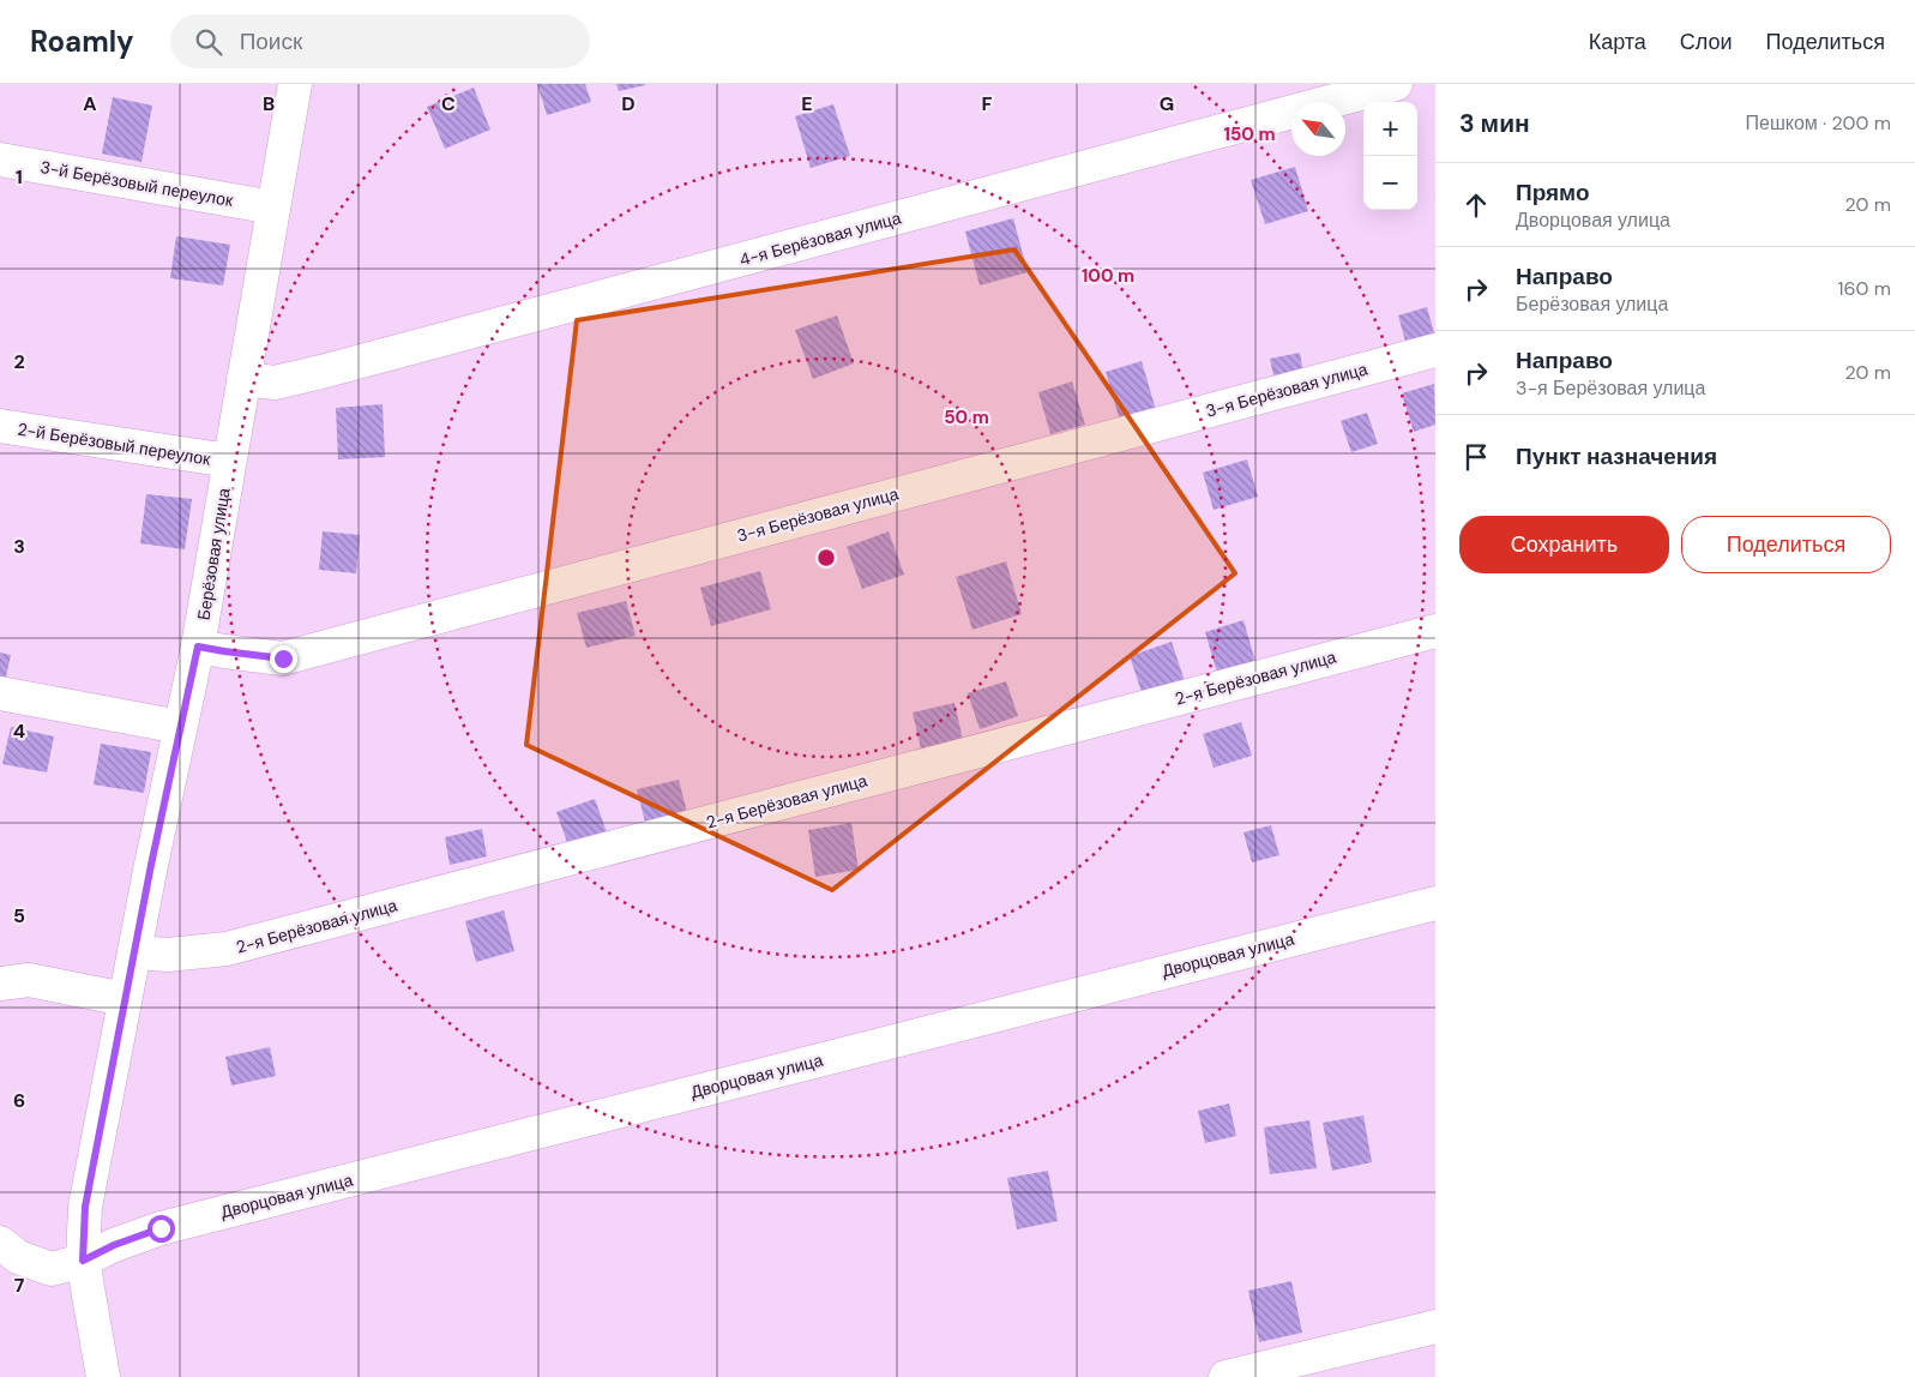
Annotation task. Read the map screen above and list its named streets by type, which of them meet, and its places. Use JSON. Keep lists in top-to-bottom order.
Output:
{
  "streets": {
    "street": [
      "3-й Берёзовый переулок",
      "4-я Берёзовая улица",
      "3-я Берёзовая улица",
      "2-й Берёзовый переулок",
      "Берёзовая улица",
      "2-я Берёзовая улица",
      "Дворцовая улица"
    ]
  },
  "crossings": [
    ["3-й Берёзовый переулок", "Берёзовая улица"],
    ["4-я Берёзовая улица", "Берёзовая улица"],
    ["3-я Берёзовая улица", "Берёзовая улица"],
    ["2-й Берёзовый переулок", "Берёзовая улица"],
    ["Берёзовая улица", "2-я Берёзовая улица"],
    ["Берёзовая улица", "Дворцовая улица"]
  ],
  "north": "top left",
  "page": {
    "header": "Roamly",
    "search": "Поиск",
    "nav": ["Карта", "Слои", "Поделиться"],
    "heading": ["3 мин", "Пешком · 200 m"],
    "map_buttons": ["+", "−"],
    "list": [
      ["Прямо", "Дворцовая улица", "20 m"],
      ["Направо", "Берёзовая улица", "160 m"],
      ["Направо", "3-я Берёзовая улица", "20 m"],
      "Пункт назначения"
    ],
    "buttons": ["Сохранить", "Поделиться"]
  },
  "grid": {
    "columns": [
      "A",
      "B",
      "C",
      "D",
      "E",
      "F",
      "G"
    ],
    "rows": [
      "1",
      "2",
      "3",
      "4",
      "5",
      "6",
      "7"
    ]
  },
  "rings": ["150 m", "100 m", "50 m"]
}
